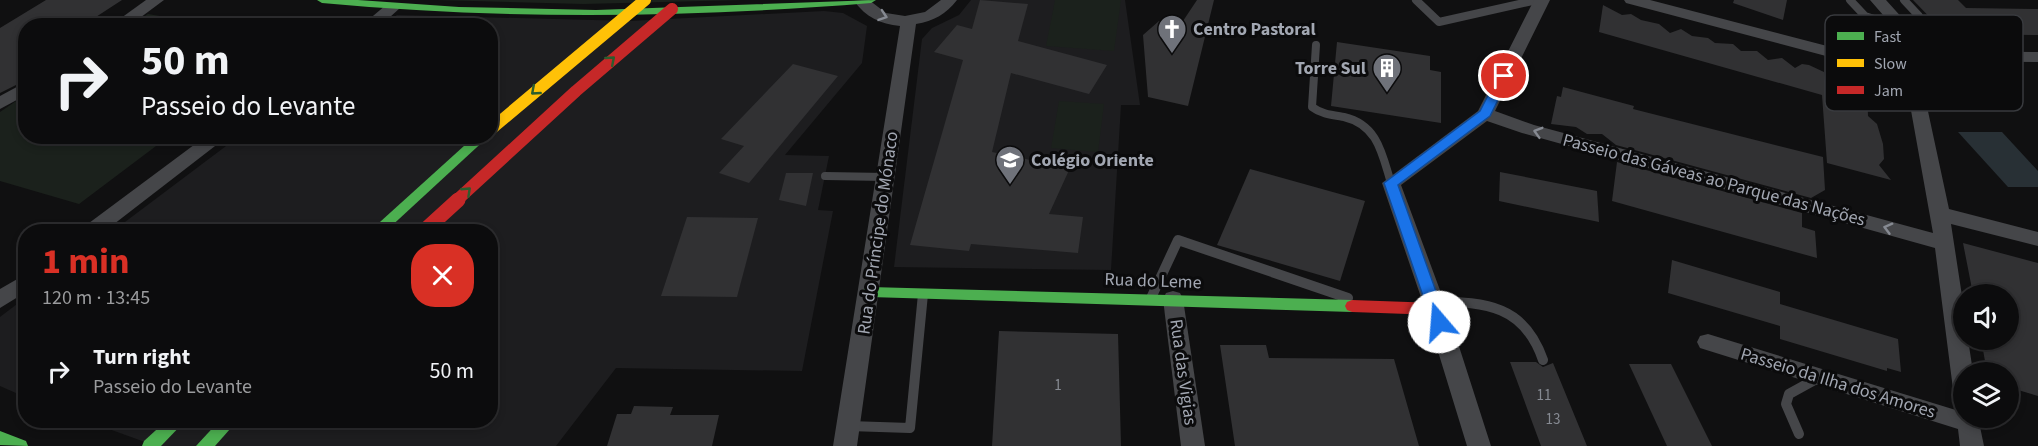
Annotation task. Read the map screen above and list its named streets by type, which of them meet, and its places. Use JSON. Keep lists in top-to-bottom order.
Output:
{
  "streets": {
    "main road": ["Rua do Leme"],
    "street": [
      "Passeio das Gáveas ao Parque das Nações",
      "Rua do Príncipe do Mónaco",
      "Rua das Vigias",
      "Passeio da Ilha dos Amores"
    ]
  },
  "crossings": [
    ["Rua do Príncipe do Mónaco", "Rua do Leme"],
    ["Rua do Leme", "Rua das Vigias"]
  ],
  "places": {
    "church": ["Centro Pastoral"],
    "building": ["Torre Sul"],
    "school or university": ["Colégio Oriente"]
  },
  "house_numbers": ["1", "11", "13"],
  "legend": ["Fast", "Slow", "Jam"],
  "page": {
    "turn": ["50 m", "Passeio do Levante"],
    "heading": ["1 min", "120 m · 13:45"],
    "list": [
      {
        "name": "Turn right",
        "note": "Passeio do Levante",
        "value": "50 m"
      }
    ]
  }
}
